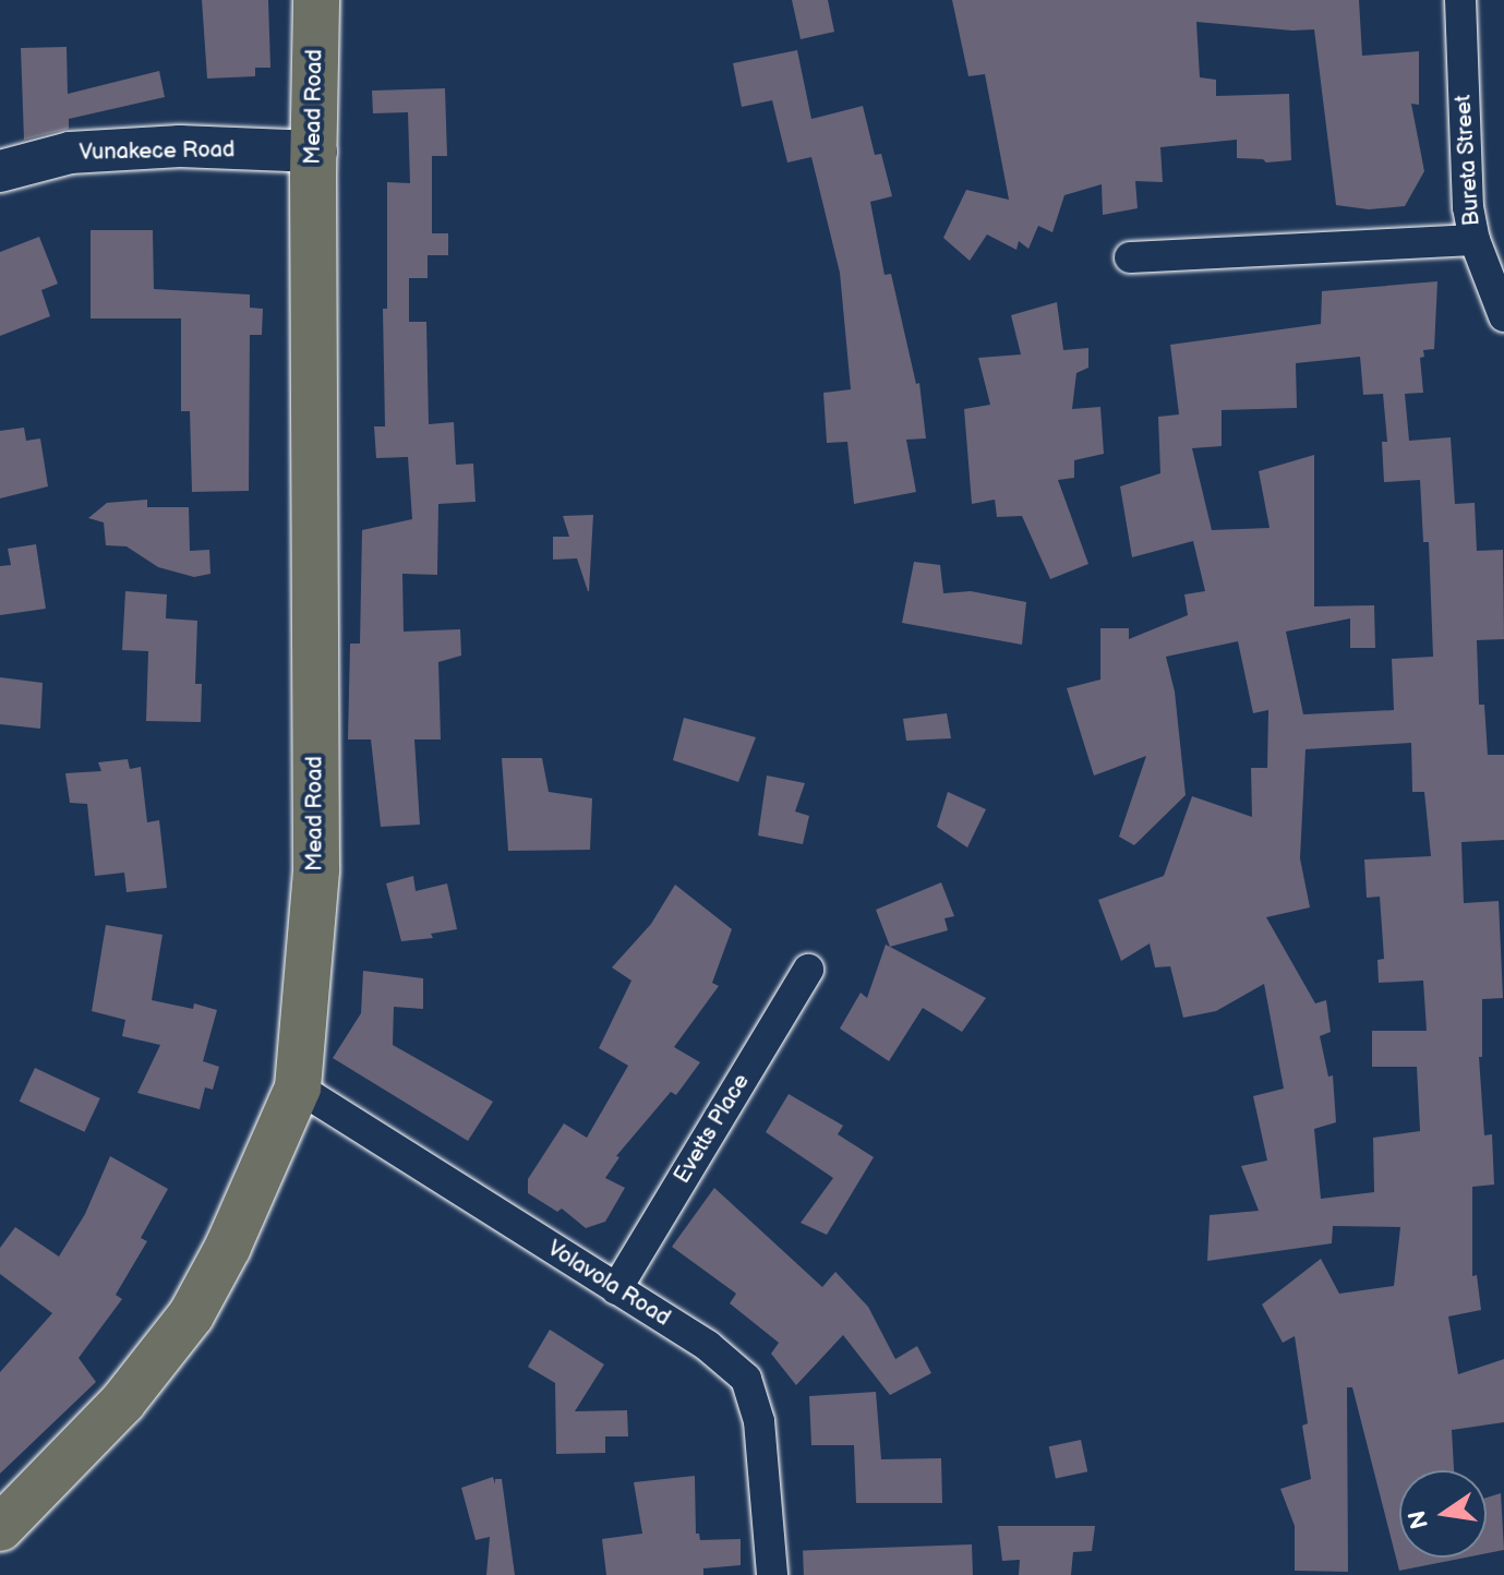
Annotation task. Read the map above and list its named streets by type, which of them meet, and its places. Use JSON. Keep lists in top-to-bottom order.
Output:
{
  "streets": {
    "main road": ["Mead Road", "Vunakece Road"],
    "street": ["Bureta Street", "Evetts Place", "Volavola Road"]
  },
  "crossings": [
    ["Mead Road", "Vunakece Road"],
    ["Mead Road", "Volavola Road"],
    ["Evetts Place", "Volavola Road"]
  ],
  "north": "left"
}
